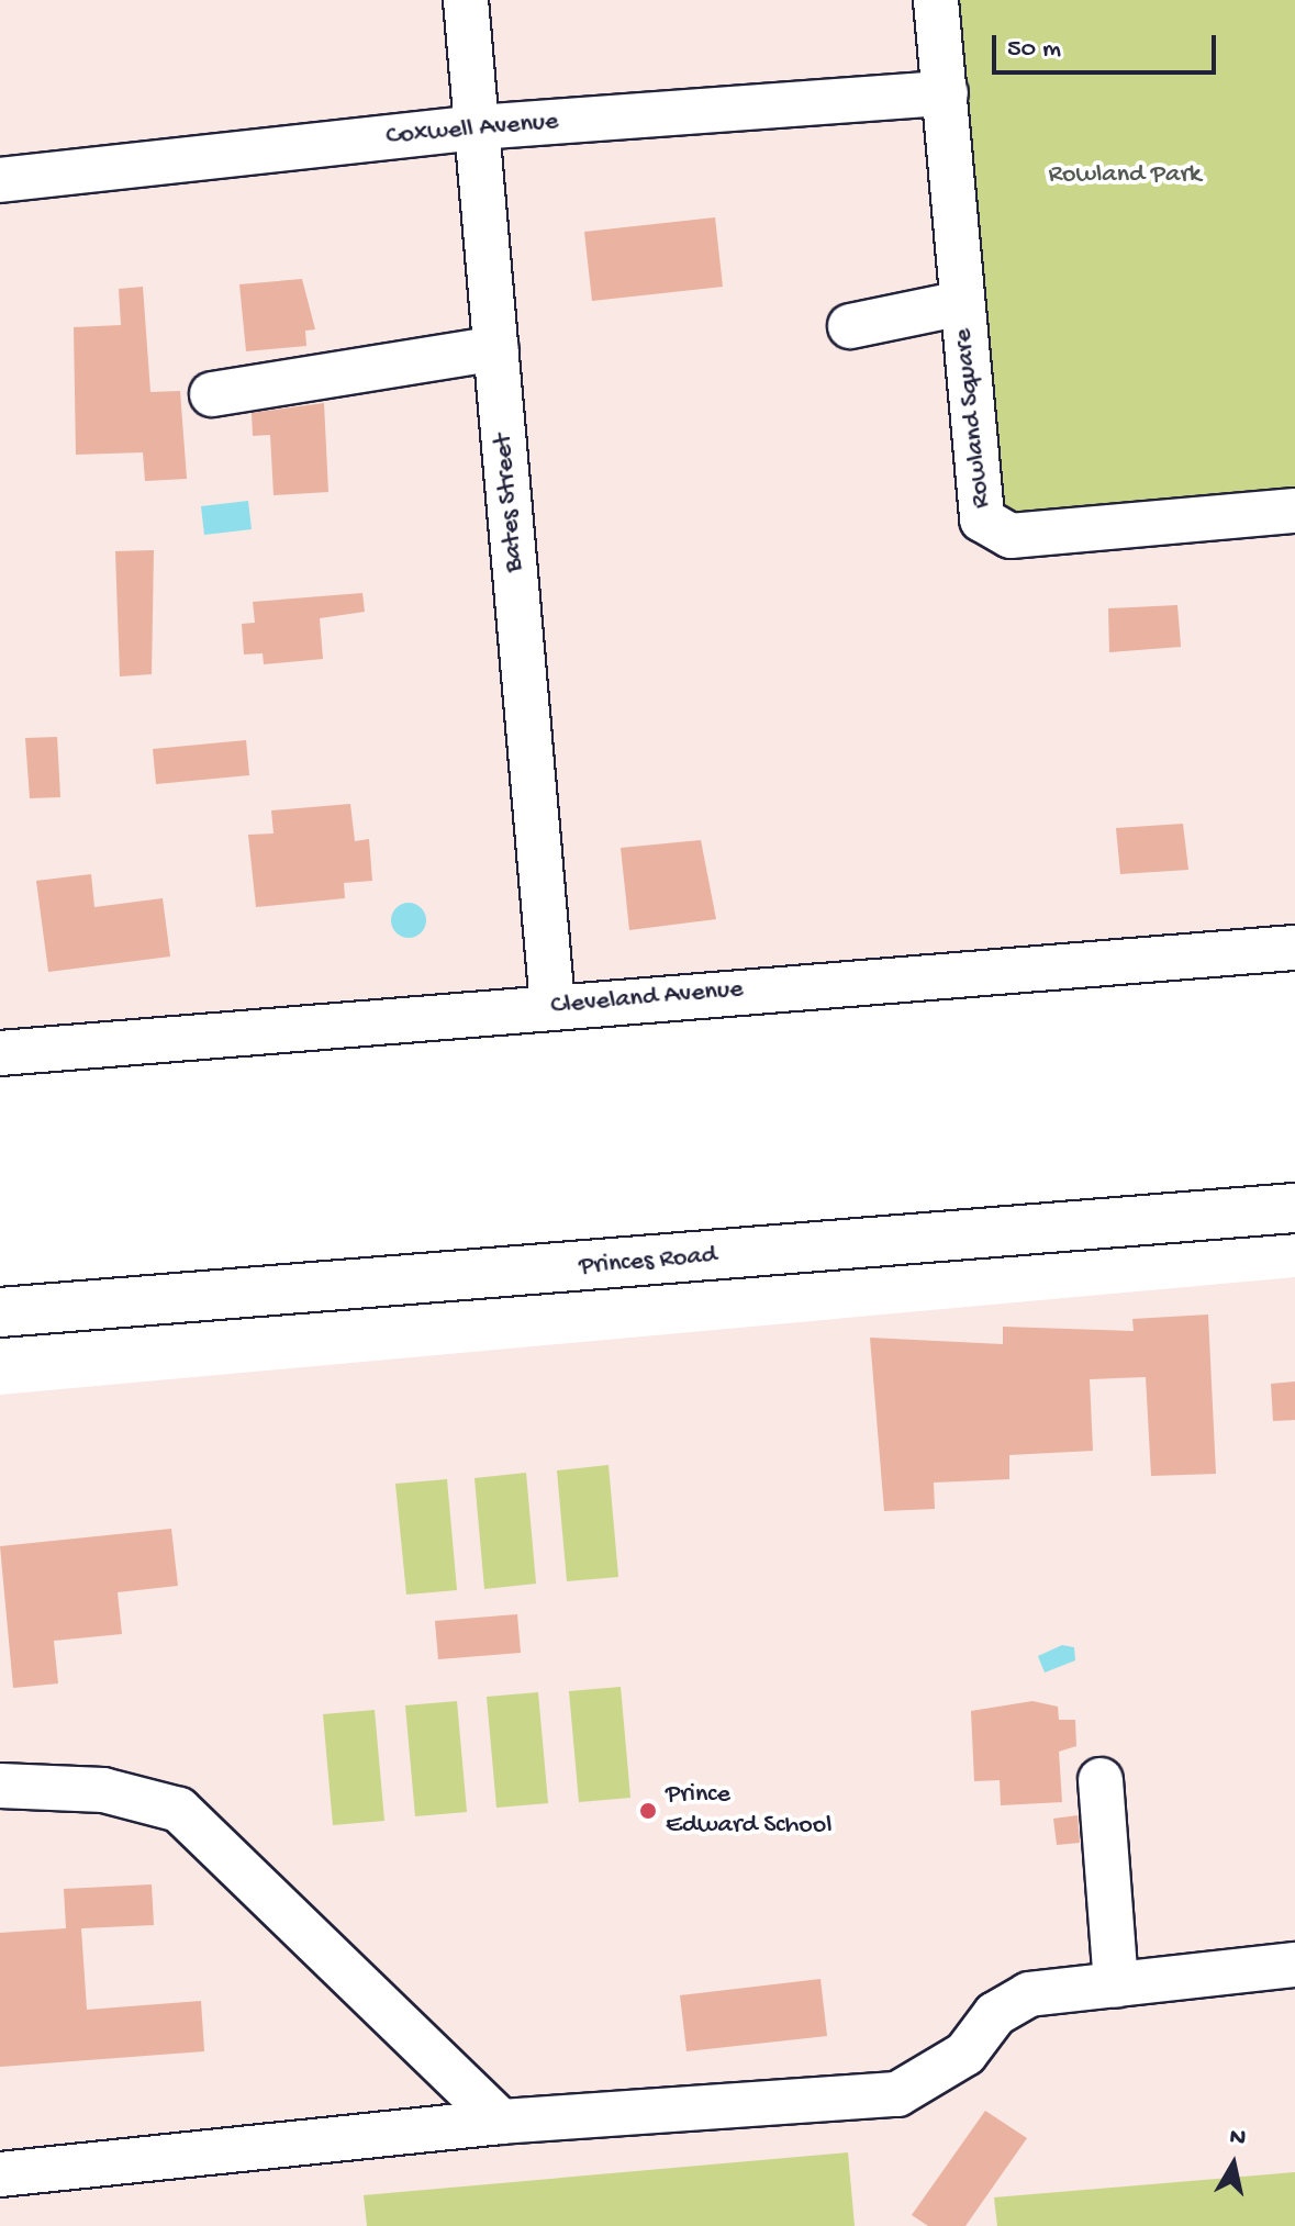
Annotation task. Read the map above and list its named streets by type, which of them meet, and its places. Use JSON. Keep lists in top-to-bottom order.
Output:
{
  "streets": {
    "main road": ["Princes Road"],
    "street": [
      "Coxwell Avenue",
      "Rowland Square",
      "Bates Street",
      "Cleveland Avenue"
    ]
  },
  "crossings": [
    ["Coxwell Avenue", "Rowland Square"],
    ["Coxwell Avenue", "Bates Street"],
    ["Bates Street", "Cleveland Avenue"]
  ],
  "parks": ["Rowland Park"],
  "places": ["Prince Edward School"],
  "scale_bar": "50 m",
  "north": "top"
}
